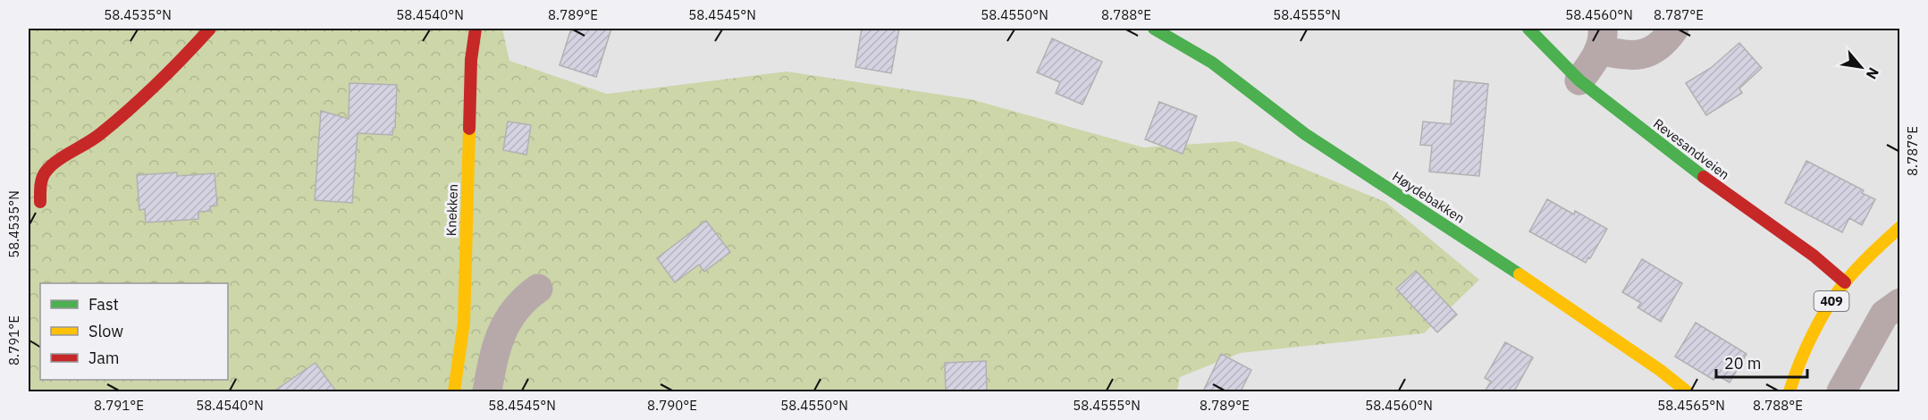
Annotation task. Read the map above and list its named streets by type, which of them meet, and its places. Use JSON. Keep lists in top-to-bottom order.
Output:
{
  "streets": {
    "main road": [
      "Revesandveien",
      "Høydebakken",
      "Knekken",
      "409"
    ]
  },
  "crossings": [
    ["Revesandveien", "409"]
  ],
  "legend": ["Fast", "Slow", "Jam"],
  "scale_bar": "20 m",
  "north": "bottom right",
  "coordinates": [
    "58.4535°N",
    "58.4540°N",
    "8.789°E",
    "58.4545°N",
    "58.4550°N",
    "8.788°E",
    "58.4555°N",
    "58.4560°N",
    "8.787°E",
    "8.791°E",
    "8.790°E",
    "58.4565°N"
  ]
}
